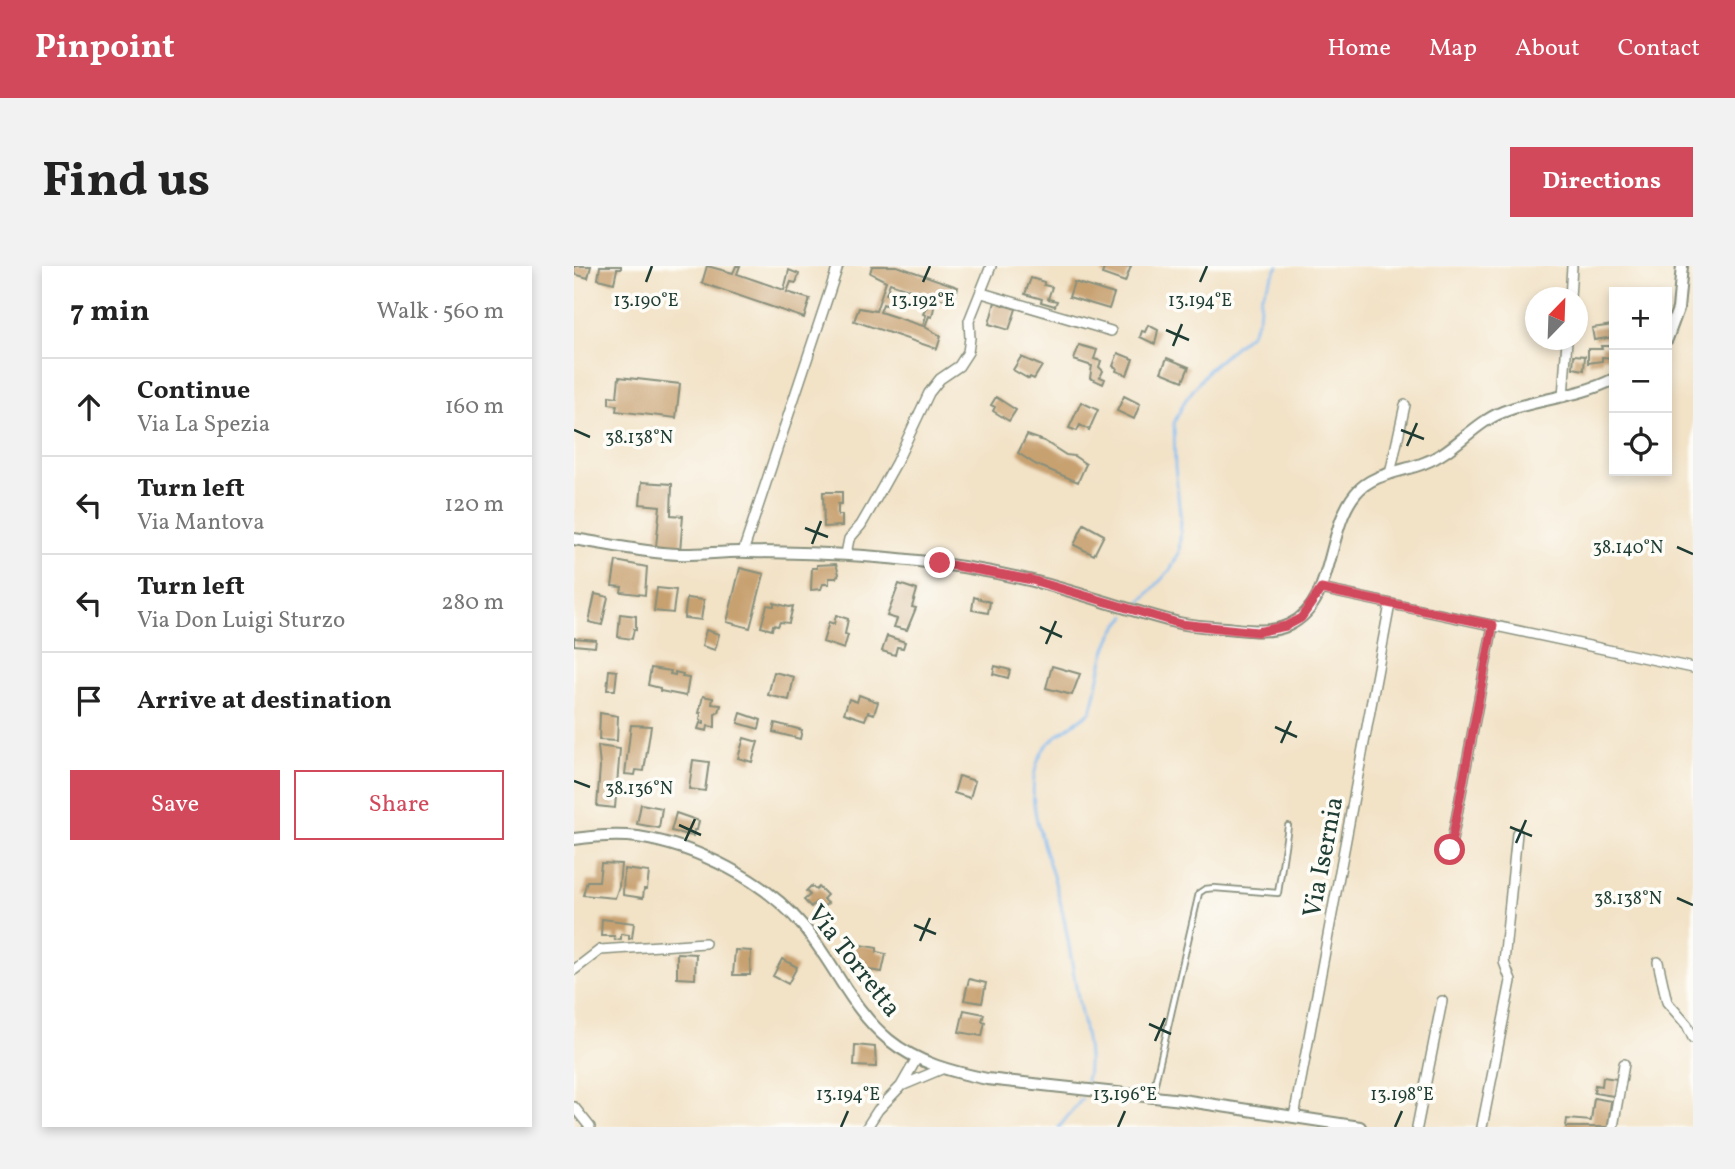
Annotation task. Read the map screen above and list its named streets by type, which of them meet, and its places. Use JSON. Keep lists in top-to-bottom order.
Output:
{
  "streets": {
    "street": ["Via Isernia", "Via Torretta"]
  },
  "crossings": [
    ["Via Isernia", "Via Torretta"]
  ],
  "north": "top right",
  "page": {
    "header": "Pinpoint",
    "nav": [
      "Home",
      "Map",
      "About",
      "Contact"
    ],
    "buttons": [
      "Directions",
      ["Save", "Share"]
    ],
    "title": "Find us",
    "heading": ["7 min", "Walk · 560 m"],
    "map_buttons": ["+", "−"],
    "list": [
      ["Continue", "Via La Spezia", "160 m"],
      ["Turn left", "Via Mantova", "120 m"],
      ["Turn left", "Via Don Luigi Sturzo", "280 m"],
      "Arrive at destination"
    ]
  },
  "coordinates": [
    "13.190°E",
    "13.192°E",
    "13.194°E",
    "38.138°N",
    "38.140°N",
    "38.136°N",
    "13.196°E",
    "13.198°E"
  ]
}
